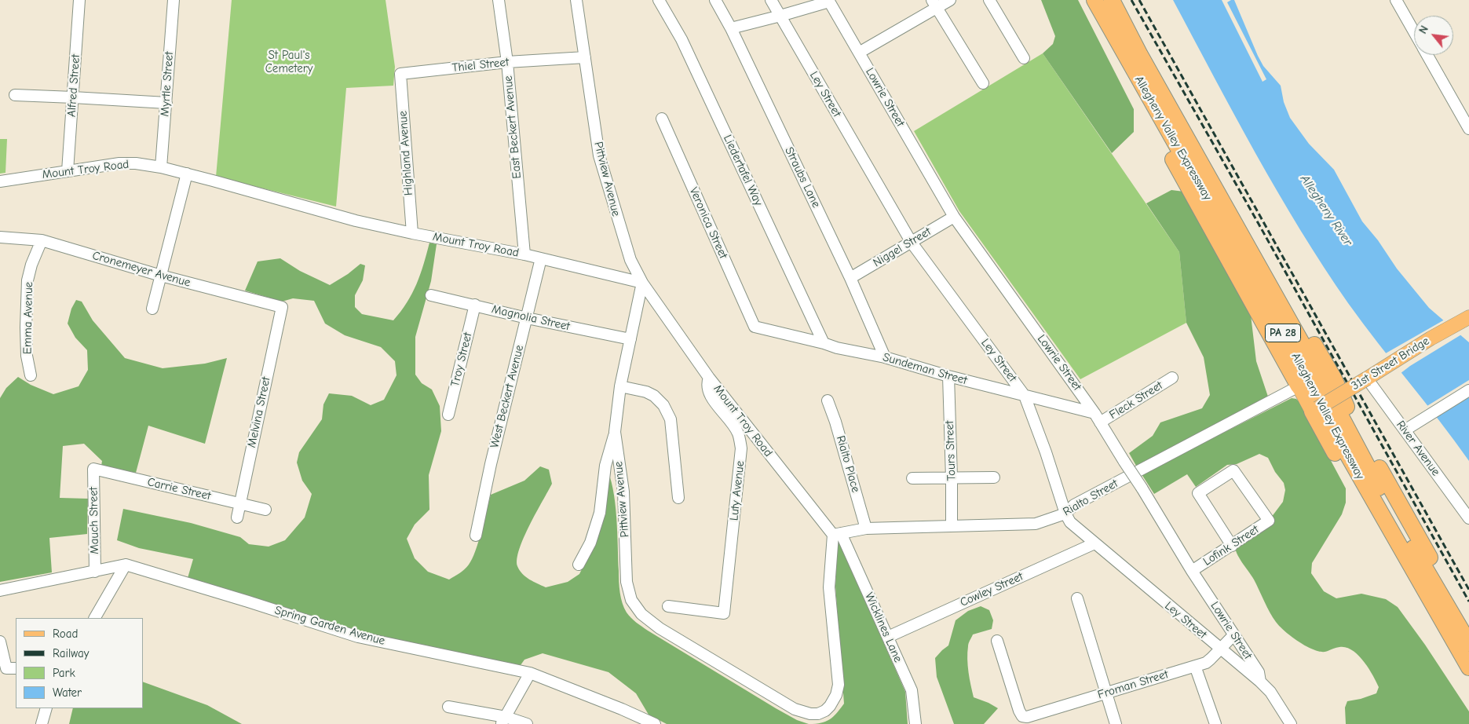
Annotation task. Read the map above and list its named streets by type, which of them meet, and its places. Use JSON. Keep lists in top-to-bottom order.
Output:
{
  "streets": {
    "highway": ["Allegheny Valley Expressway", "PA 28"],
    "main road": ["31st Street Bridge"],
    "street": [
      "Thiel Street",
      "Myrtle Street",
      "Alfred Street",
      "Ley Street",
      "Lowrie Street",
      "East Beckert Avenue",
      "Highland Avenue",
      "Mount Troy Road",
      "Liedertafel Way",
      "Straubs Lane",
      "Pittview Avenue",
      "Veronica Street",
      "Niggel Street",
      "Cronemeyer Avenue",
      "Emma Avenue",
      "Magnolia Street",
      "Troy Street",
      "Sundeman Street",
      "West Beckert Avenue",
      "Fleck Street",
      "Melvina Street",
      "River Avenue",
      "Tours Street",
      "Rialto Place",
      "Carrie Street",
      "Luty Avenue",
      "Rialto Street",
      "Mauch Street",
      "Lofink Street",
      "Cowley Street",
      "Spring Garden Avenue",
      "Wicklines Lane",
      "Froman Street"
    ]
  },
  "crossings": [
    ["Thiel Street", "East Beckert Avenue"],
    ["Thiel Street", "Highland Avenue"],
    ["Thiel Street", "Pittview Avenue"],
    ["Myrtle Street", "Mount Troy Road"],
    ["Alfred Street", "Mount Troy Road"],
    ["Ley Street", "Lowrie Street"],
    ["Ley Street", "Niggel Street"],
    ["Ley Street", "Sundeman Street"],
    ["Ley Street", "Rialto Street"],
    ["Ley Street", "Cowley Street"],
    ["Ley Street", "Froman Street"],
    ["Lowrie Street", "Niggel Street"],
    ["Lowrie Street", "Sundeman Street"],
    ["Lowrie Street", "Fleck Street"],
    ["Lowrie Street", "Lofink Street"],
    ["Lowrie Street", "Froman Street"],
    ["East Beckert Avenue", "Mount Troy Road"],
    ["Highland Avenue", "Mount Troy Road"],
    ["Mount Troy Road", "Pittview Avenue"],
    ["Mount Troy Road", "West Beckert Avenue"],
    ["Mount Troy Road", "Luty Avenue"],
    ["Mount Troy Road", "Rialto Street"],
    ["Mount Troy Road", "Wicklines Lane"],
    ["Liedertafel Way", "Sundeman Street"],
    ["Straubs Lane", "Niggel Street"],
    ["Straubs Lane", "Sundeman Street"],
    ["Pittview Avenue", "Magnolia Street"],
    ["Pittview Avenue", "Rialto Street"],
    ["Pittview Avenue", "Wicklines Lane"],
    ["Veronica Street", "Sundeman Street"],
    ["Cronemeyer Avenue", "Emma Avenue"],
    ["Cronemeyer Avenue", "Melvina Street"],
    ["Magnolia Street", "Troy Street"],
    ["Magnolia Street", "West Beckert Avenue"],
    ["31st Street Bridge", "River Avenue"],
    ["Sundeman Street", "Tours Street"],
    ["Melvina Street", "Carrie Street"],
    ["Tours Street", "Rialto Street"],
    ["Rialto Place", "Rialto Street"],
    ["Carrie Street", "Mauch Street"],
    ["Rialto Street", "Wicklines Lane"],
    ["Mauch Street", "Spring Garden Avenue"],
    ["Cowley Street", "Wicklines Lane"]
  ],
  "water": ["Allegheny River"],
  "parks": ["St Paul's Cemetery"],
  "legend": [
    "Road",
    "Railway",
    "Park",
    "Water"
  ],
  "north": "top left"
}
